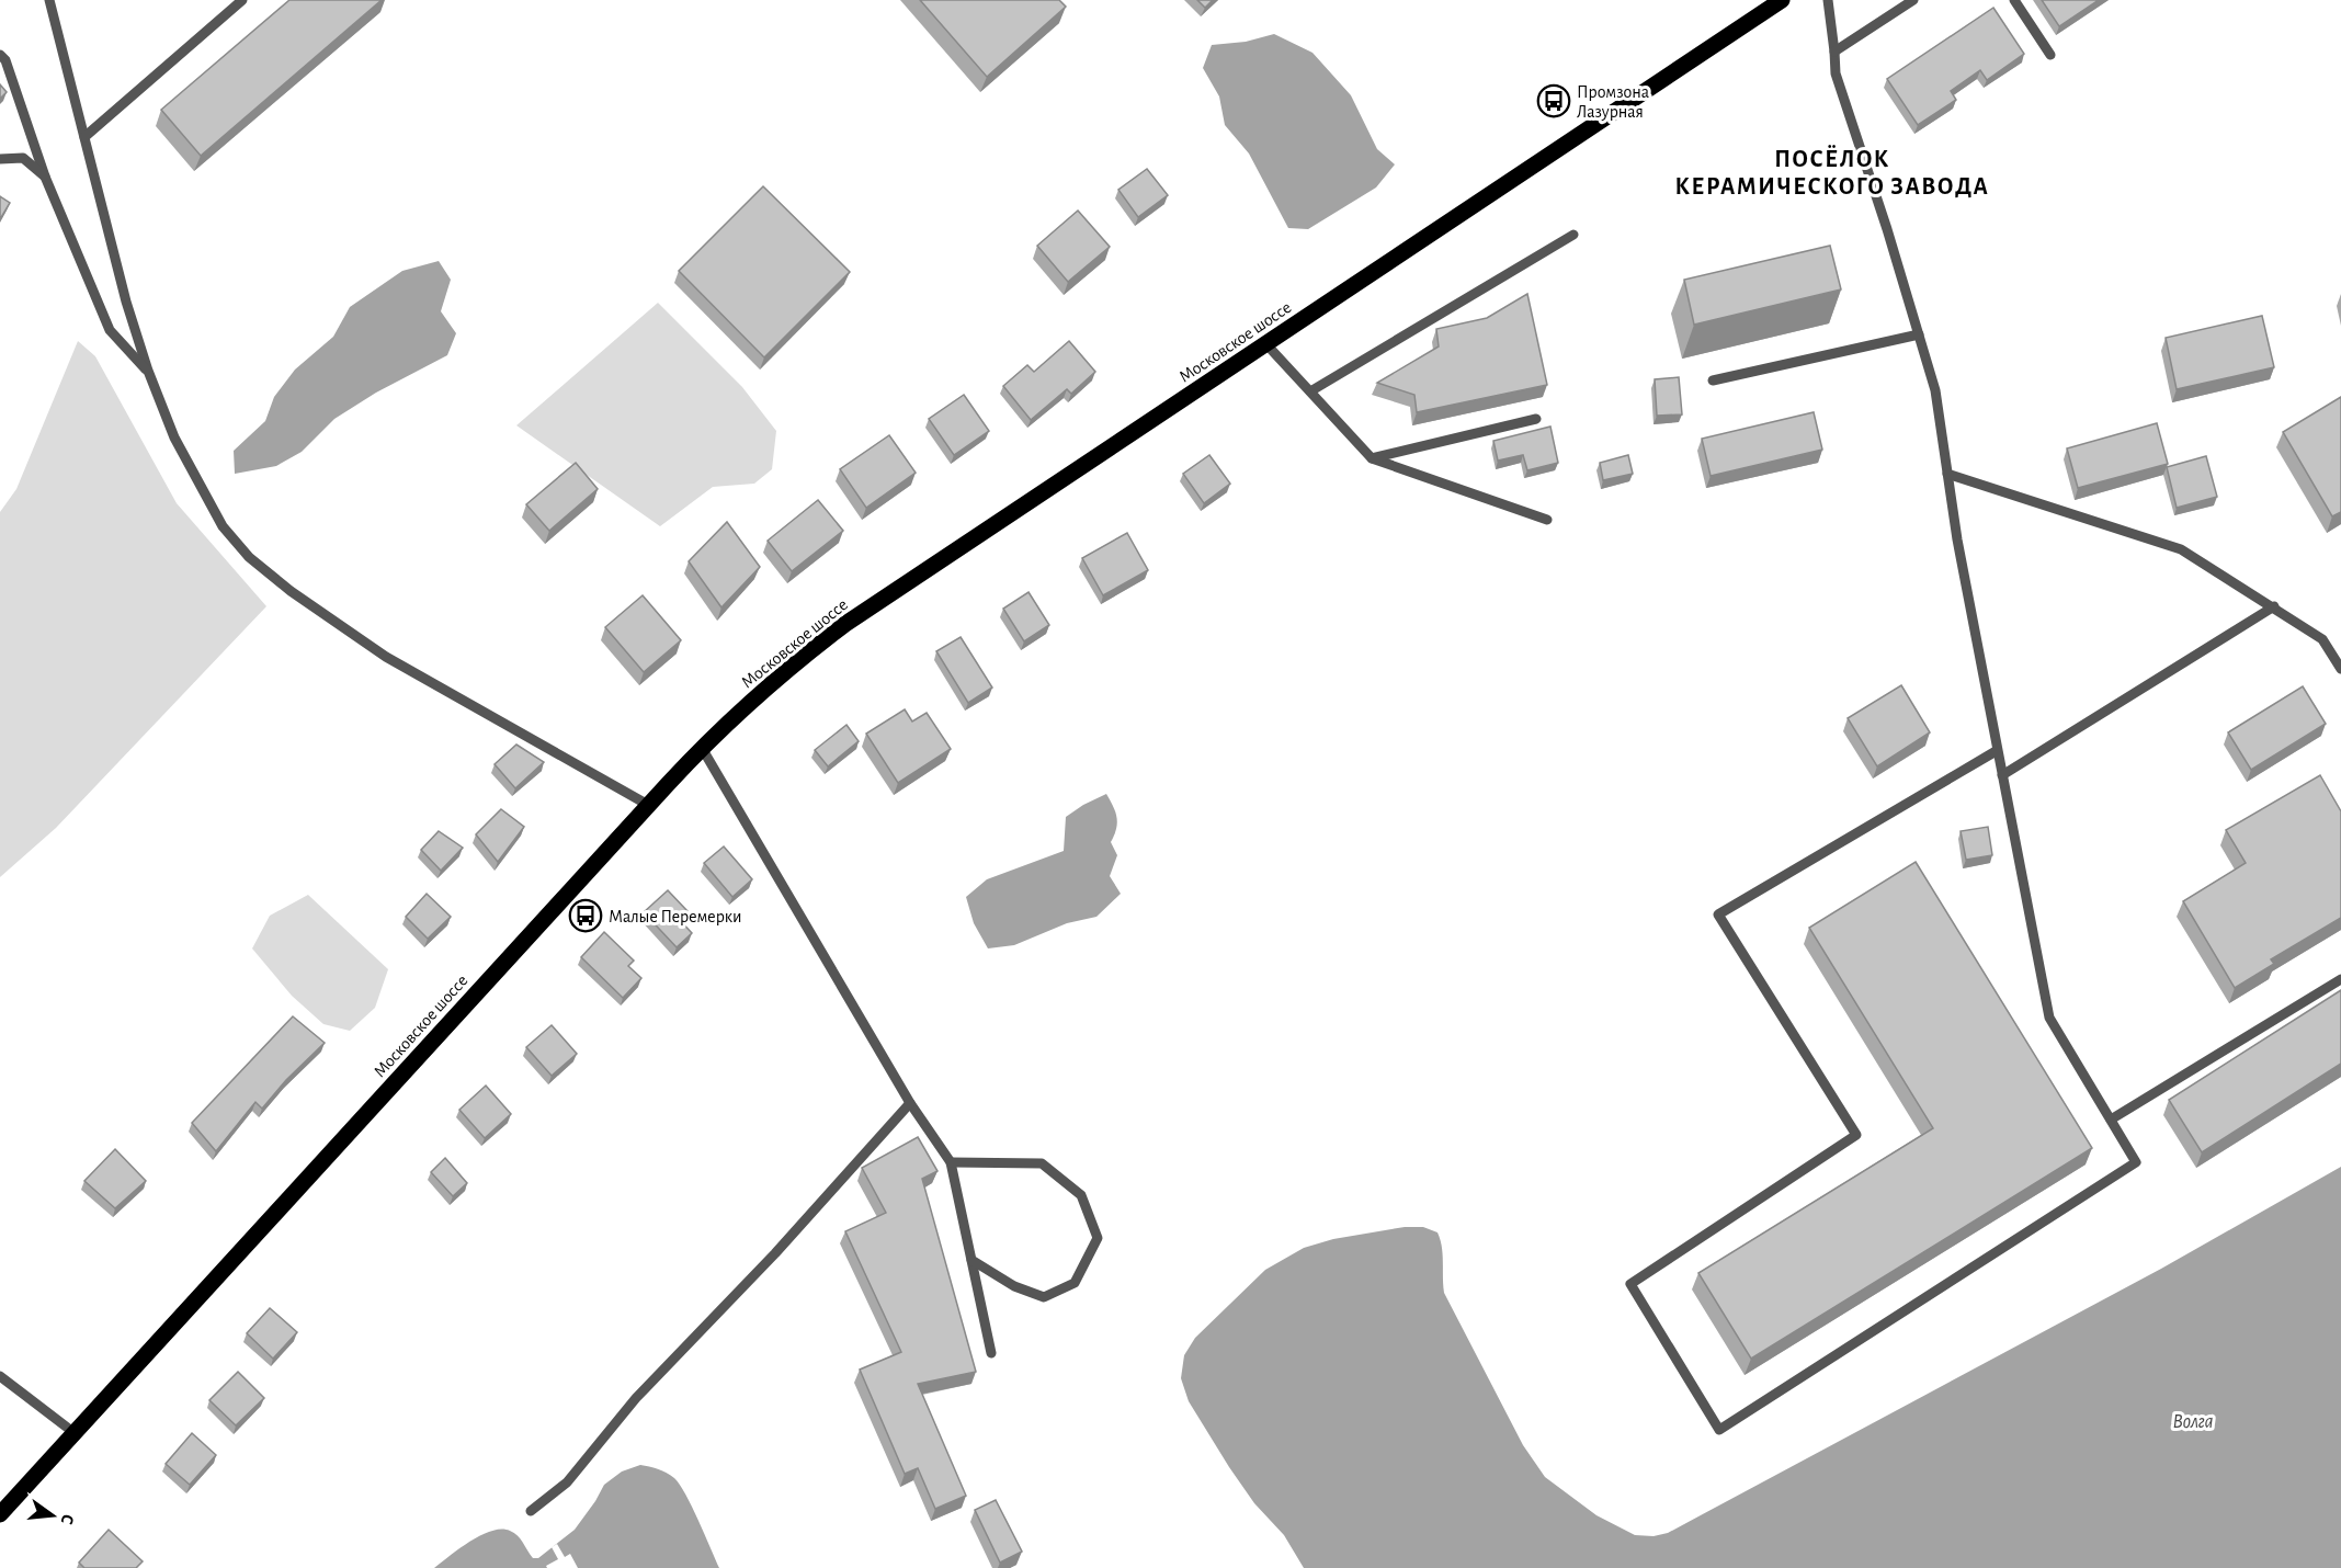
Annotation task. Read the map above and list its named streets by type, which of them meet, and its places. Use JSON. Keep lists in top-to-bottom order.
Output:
{
  "streets": {
    "main road": ["Московское шоссе"]
  },
  "districts": ["ПОСЁЛОК КЕРАМИЧЕСКОГО ЗАВОДА"],
  "water": ["Волга"],
  "places": {
    "bus stop": ["Промзона Лазурная", "Малые Перемерки"]
  },
  "north": "right"
}
